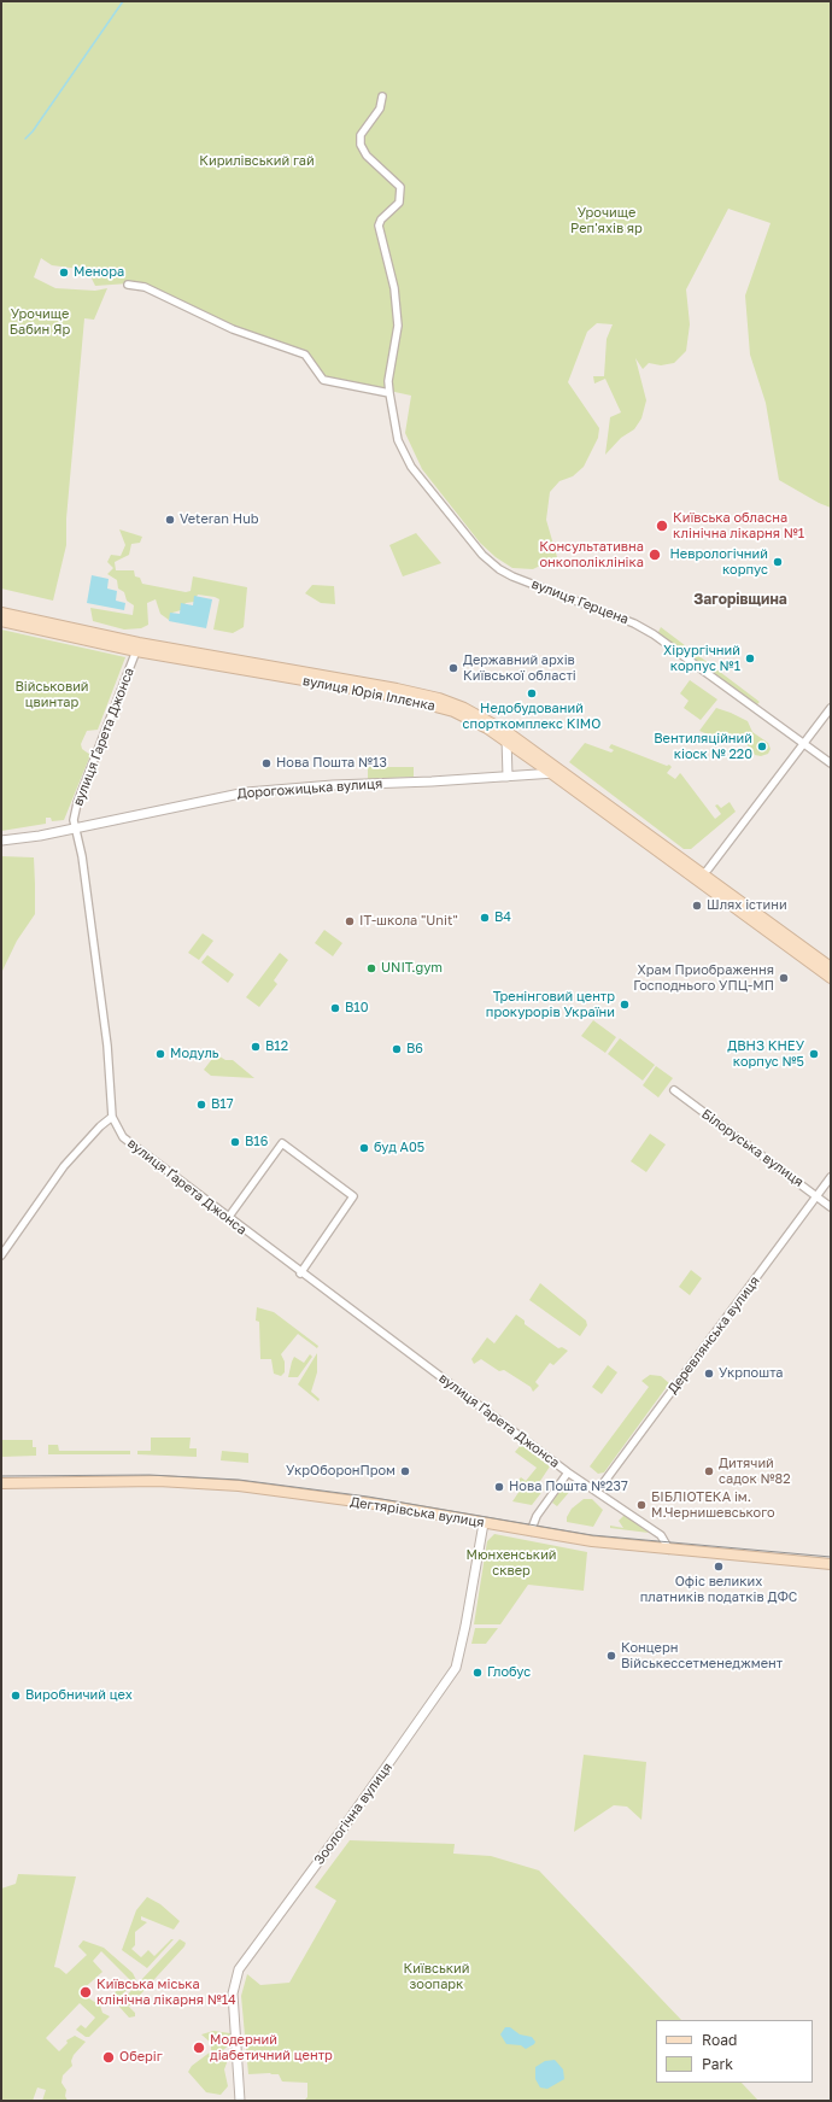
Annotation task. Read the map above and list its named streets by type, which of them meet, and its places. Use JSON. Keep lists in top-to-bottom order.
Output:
{
  "streets": {
    "main road": ["вулиця Юрія Іллєнка", "Дегтярівська вулиця"],
    "street": [
      "вулиця Герцена",
      "вулиця Ґарета Джонса",
      "Дорогожицька вулиця",
      "Білоруська вулиця",
      "Деревлянська вулиця",
      "Зоологічна вулиця"
    ]
  },
  "crossings": [
    ["вулиця Юрія Іллєнка", "вулиця Ґарета Джонса"],
    ["вулиця Юрія Іллєнка", "Дорогожицька вулиця"],
    ["вулиця Ґарета Джонса", "Дорогожицька вулиця"],
    ["вулиця Ґарета Джонса", "Деревлянська вулиця"],
    ["вулиця Ґарета Джонса", "Дегтярівська вулиця"],
    ["Білоруська вулиця", "Деревлянська вулиця"],
    ["Дегтярівська вулиця", "Зоологічна вулиця"]
  ],
  "districts": ["Загорівщина"],
  "parks": [
    "Кирилівський гай",
    "Урочище Реп'яхів яр",
    "Урочище Бабин Яр",
    "Військовий цвинтар",
    "Мюнхенський сквер",
    "Київський зоопарк"
  ],
  "places": [
    "Менора",
    "Veteran Hub",
    "Київська обласна клінічна лікарня №1",
    "Консультативна онкополіклініка",
    "Неврологічний корпус",
    "Хірургічний корпус №1",
    "Державний архів Київської області",
    "Недобудований спорткомплекс КІМО",
    "Вентиляційний кіоск № 220",
    "Нова Пошта №13",
    "Шлях істини",
    "B4",
    "IT-школа \"Unit\"",
    "UNIT.gym",
    "Храм Приображення Господнього УПЦ-МП",
    "Тренінговий центр прокурорів України",
    "B10",
    "B12",
    "B6",
    "Модуль",
    "ДВНЗ КНЕУ корпус №5",
    "B17",
    "B16",
    "буд А05",
    "Укрпошта",
    "УкрОборонПром",
    "Дитячий садок №82",
    "Нова Пошта №237",
    "БІБЛІОТЕКА ім. М.Чернишевського",
    "Офіс великих платників податків ДФС",
    "Концерн Військессетменеджмент",
    "Глобус",
    "Виробничий цех",
    "Київська міська клінічна лікарня №14",
    "Модерний діабетичний центр",
    "Оберіг"
  ],
  "legend": ["Road", "Park"]
}
